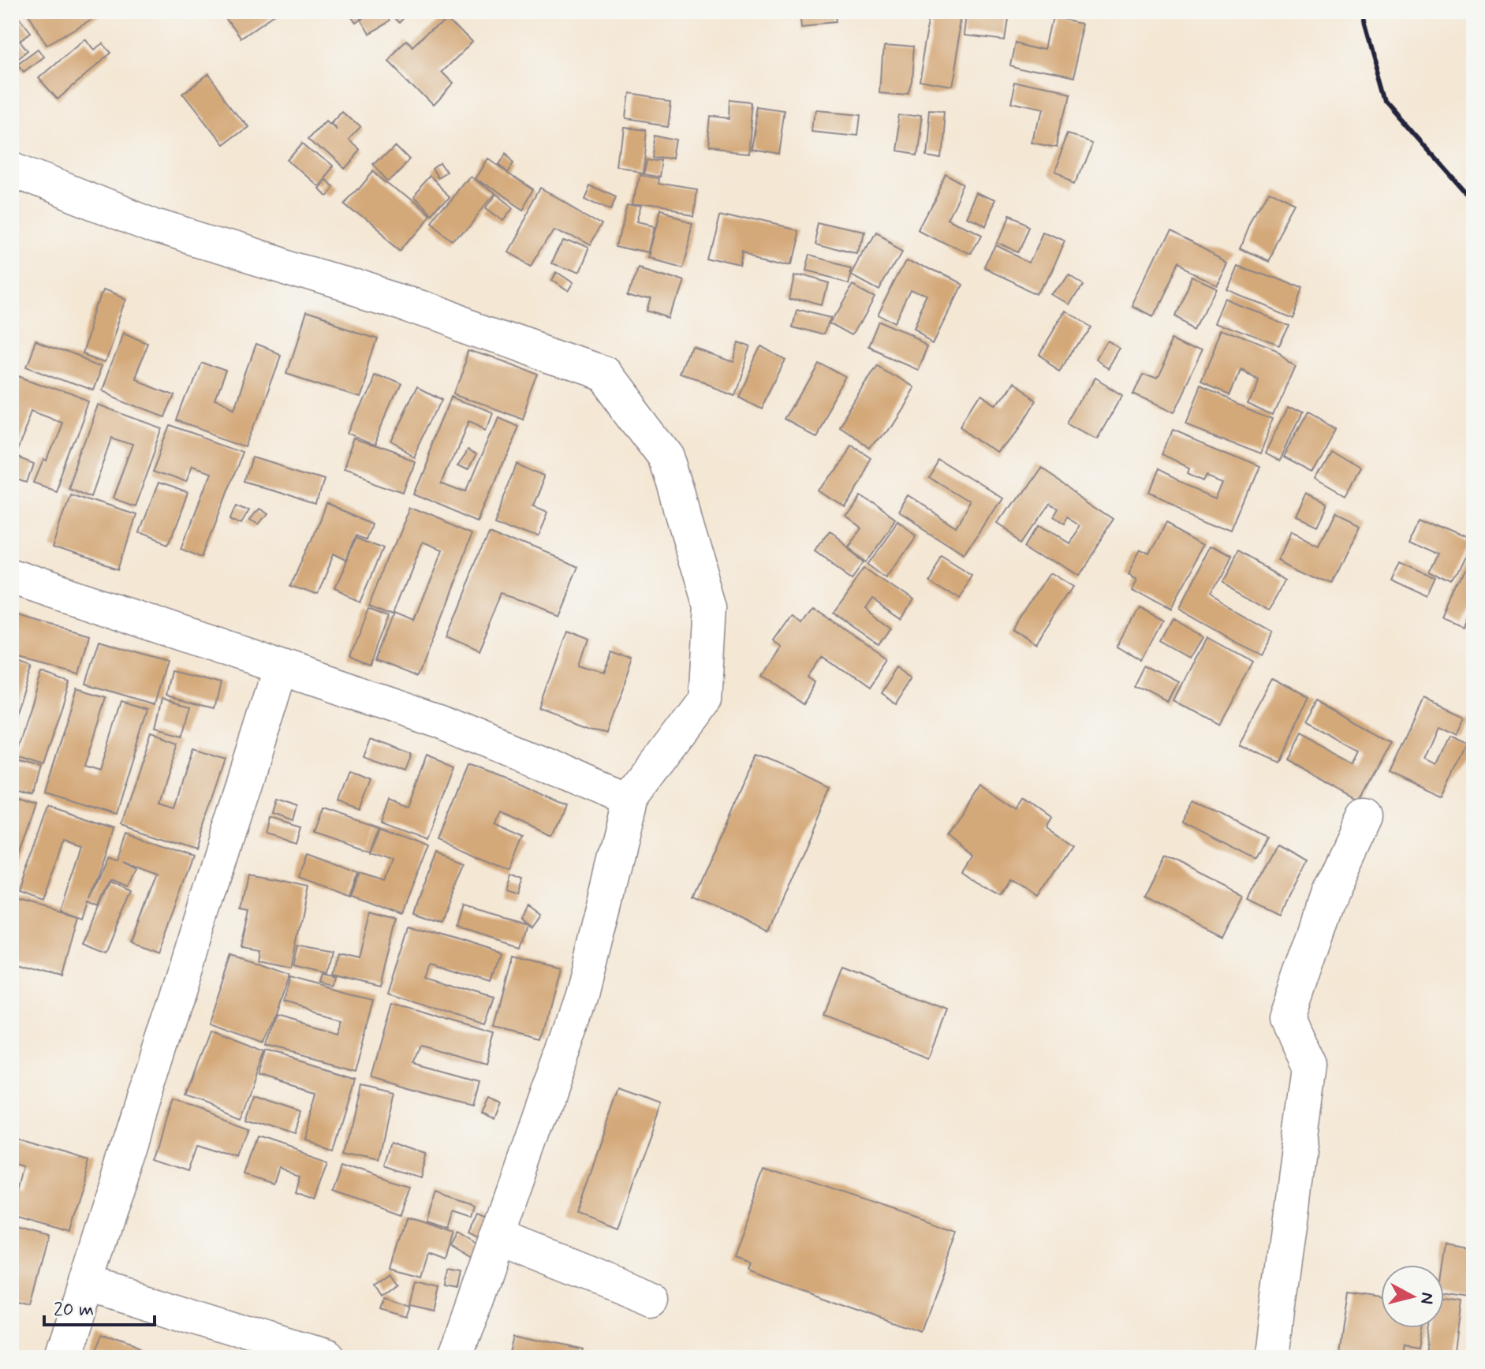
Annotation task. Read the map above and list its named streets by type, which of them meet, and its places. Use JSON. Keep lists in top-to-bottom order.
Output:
{
  "scale_bar": "20 m",
  "north": "right"
}
